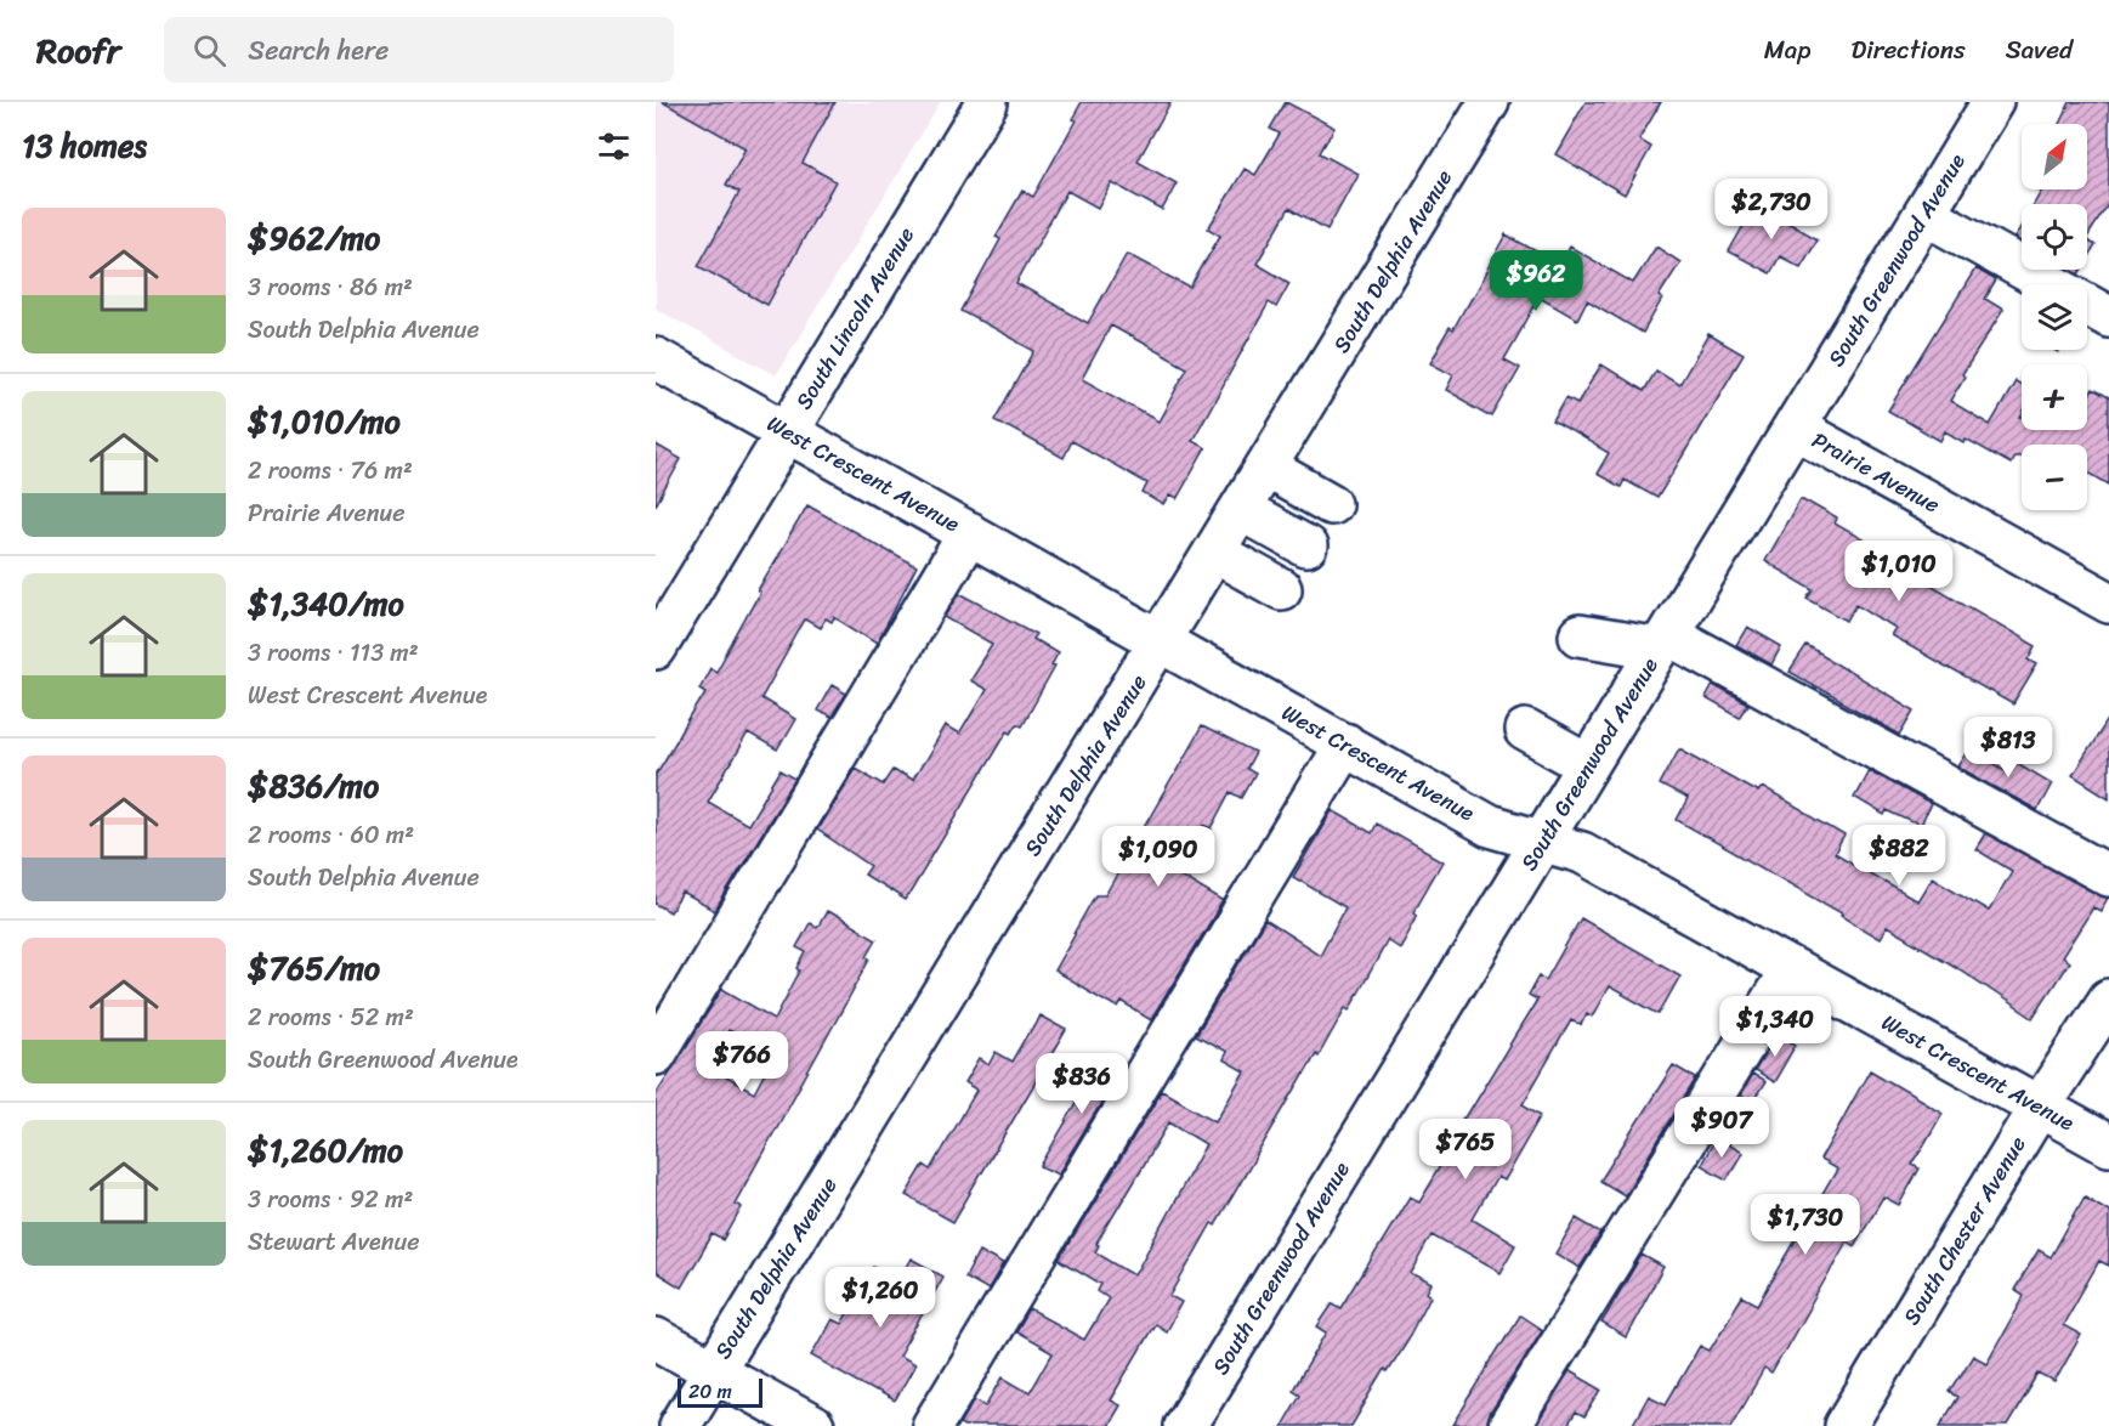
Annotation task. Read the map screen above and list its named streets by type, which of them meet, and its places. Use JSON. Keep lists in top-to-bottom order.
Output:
{
  "streets": {
    "street": [
      "South Greenwood Avenue",
      "South Delphia Avenue",
      "South Lincoln Avenue",
      "Prairie Avenue",
      "West Crescent Avenue",
      "South Chester Avenue"
    ]
  },
  "crossings": [
    ["South Greenwood Avenue", "Prairie Avenue"],
    ["South Greenwood Avenue", "West Crescent Avenue"],
    ["South Delphia Avenue", "West Crescent Avenue"],
    ["South Lincoln Avenue", "West Crescent Avenue"],
    ["West Crescent Avenue", "South Chester Avenue"]
  ],
  "scale_bar": "20 m",
  "north": "top right",
  "page": {
    "header": "Roofr",
    "search": "Search here",
    "nav": ["Map", "Directions", "Saved"],
    "heading": "13 homes",
    "map_buttons": ["+", "−"],
    "price": [
      "$2,730",
      "$962",
      "$1,010",
      "$813",
      "$882",
      "$1,090",
      "$1,340",
      "$766",
      "$836",
      "$907",
      "$765",
      "$1,730",
      "$1,260"
    ],
    "list": [
      {
        "name": "$962/mo",
        "note": "3 rooms · 86 m² · South Delphia Avenue"
      },
      {
        "name": "$1,010/mo",
        "note": "2 rooms · 76 m² · Prairie Avenue"
      },
      {
        "name": "$1,340/mo",
        "note": "3 rooms · 113 m² · West Crescent Avenue"
      },
      {
        "name": "$836/mo",
        "note": "2 rooms · 60 m² · South Delphia Avenue"
      },
      {
        "name": "$765/mo",
        "note": "2 rooms · 52 m² · South Greenwood Avenue"
      },
      {
        "name": "$1,260/mo",
        "note": "3 rooms · 92 m² · Stewart Avenue"
      }
    ],
    "scale": "20 m"
  }
}
